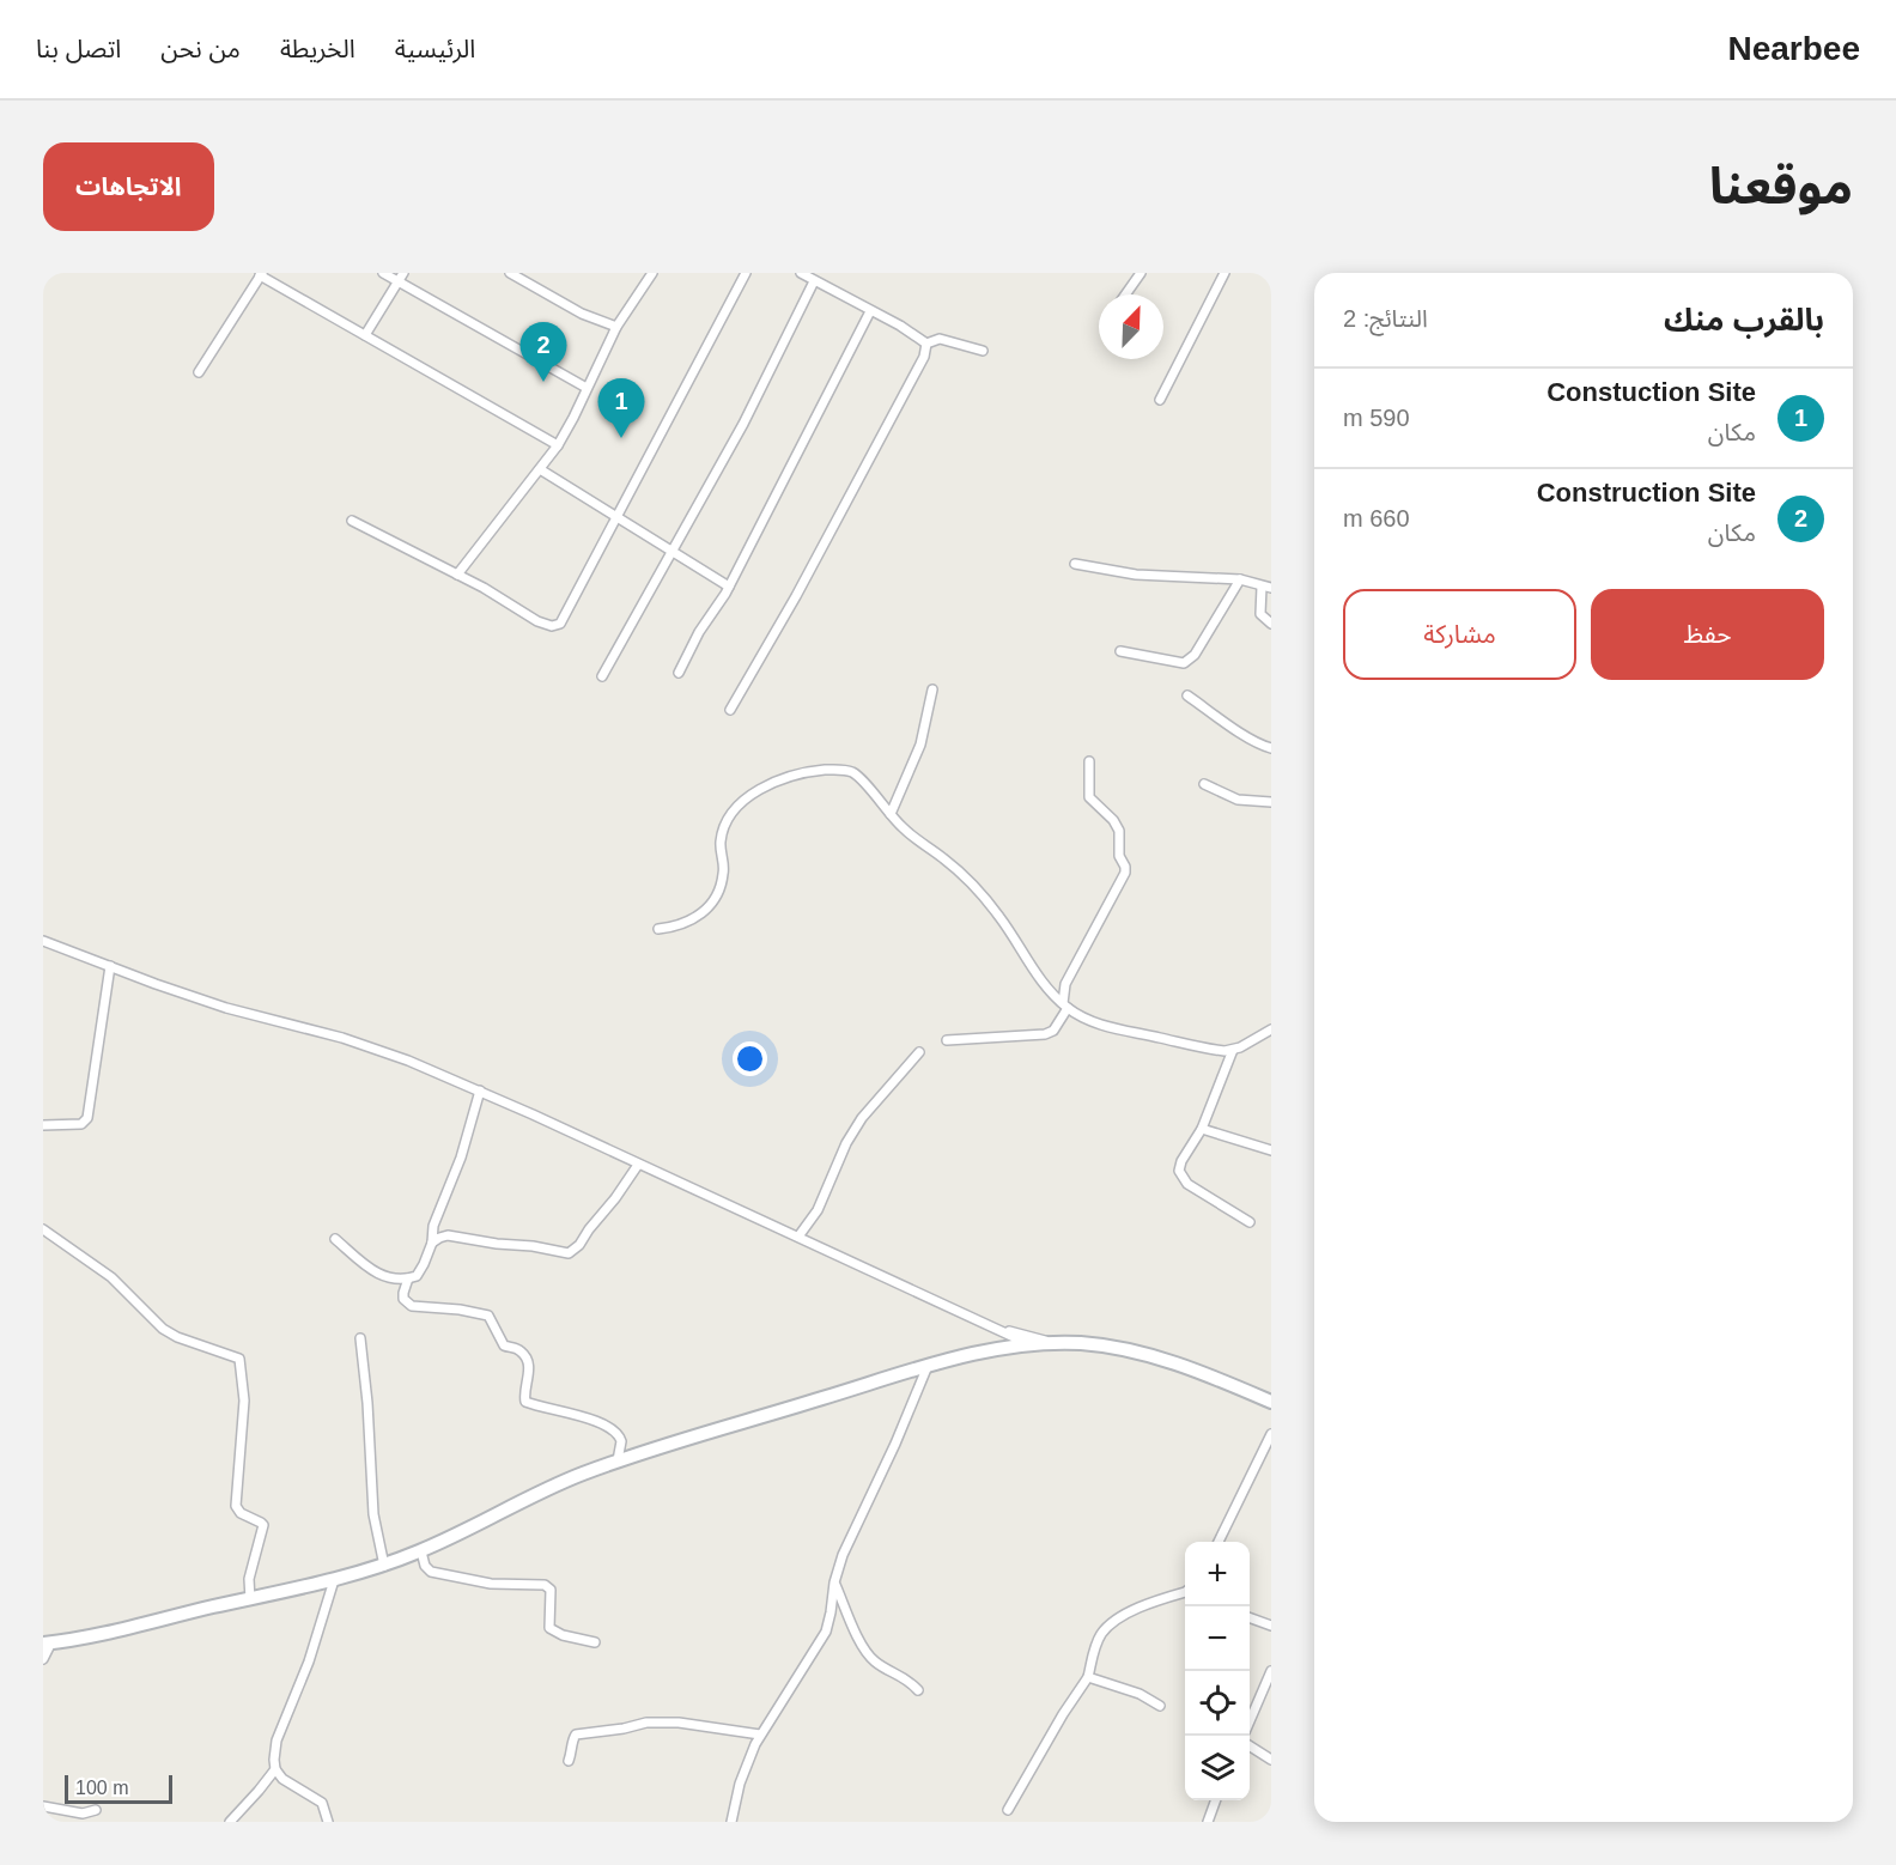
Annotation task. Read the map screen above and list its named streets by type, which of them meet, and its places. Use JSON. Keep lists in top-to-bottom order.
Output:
{
  "scale_bar": "100 m",
  "north": "top right",
  "page": {
    "header": "Nearbee",
    "nav": [
      "الرئيسية",
      "الخريطة",
      "من نحن",
      "اتصل بنا"
    ],
    "title": "موقعنا",
    "buttons": [
      "الاتجاهات",
      ["حفظ", "مشاركة"]
    ],
    "heading": ["بالقرب منك", "النتائج: 2"],
    "pins": ["2", "1"],
    "list": [
      {
        "mark": "1",
        "name": "Constuction Site",
        "note": "مكان",
        "value": "590 m"
      },
      {
        "mark": "2",
        "name": "Construction Site",
        "note": "مكان",
        "value": "660 m"
      }
    ],
    "map_buttons": ["+", "−"],
    "scale": "100 m"
  }
}
